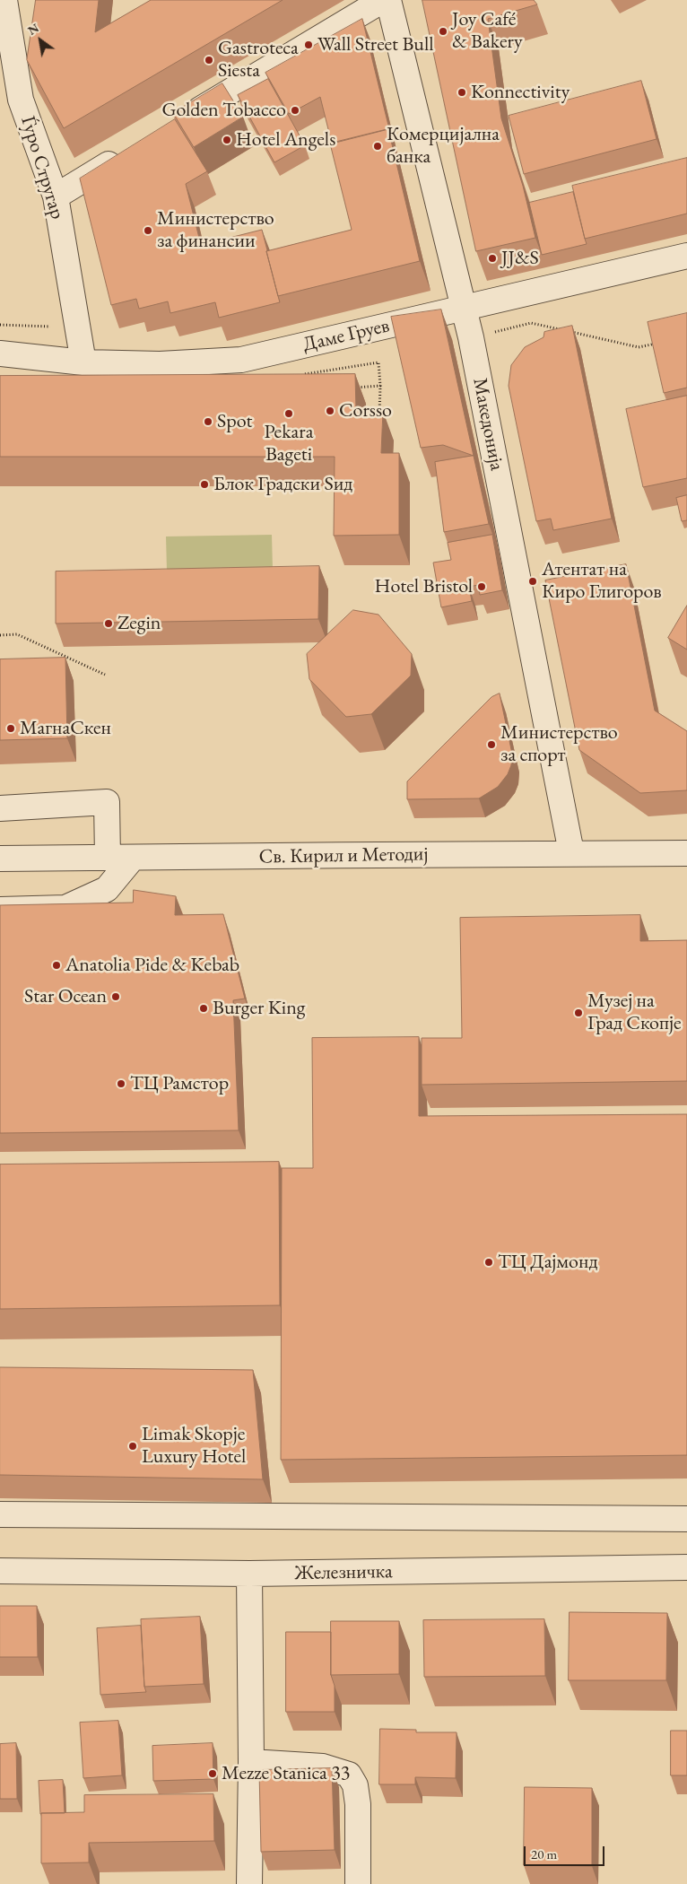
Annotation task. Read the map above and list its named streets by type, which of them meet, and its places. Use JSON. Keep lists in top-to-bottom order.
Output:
{
  "streets": {
    "street": [
      "Ѓуро Стругар",
      "Даме Груев",
      "Македонија",
      "Св. Кирил и Методиј",
      "Железничка"
    ]
  },
  "crossings": [
    ["Ѓуро Стругар", "Даме Груев"],
    ["Даме Груев", "Македонија"],
    ["Македонија", "Св. Кирил и Методиј"]
  ],
  "places": [
    "Joy Café & Bakery",
    "Wall Street Bull",
    "Gastroteca Siesta",
    "Konnectivity",
    "Golden Tobacco",
    "Hotel Angels",
    "Комерцијална банка",
    "Министерство за финансии",
    "JJ&S",
    "Corsso",
    "Pekara Bageti",
    "Spot",
    "Блок Градски Sид",
    "Атентат на Киро Глигоров",
    "Hotel Bristol",
    "Zegin",
    "МагнаСкен",
    "Министерство за спорт",
    "Anatolia Pide & Kebab",
    "Star Ocean",
    "Burger King",
    "Музеј на Град Скопје",
    "ТЦ Рамстор",
    "ТЦ Дајмонд",
    "Limak Skopje Luxury Hotel",
    "Mezze Stanica 33"
  ],
  "scale_bar": "20 m",
  "north": "top left"
}
